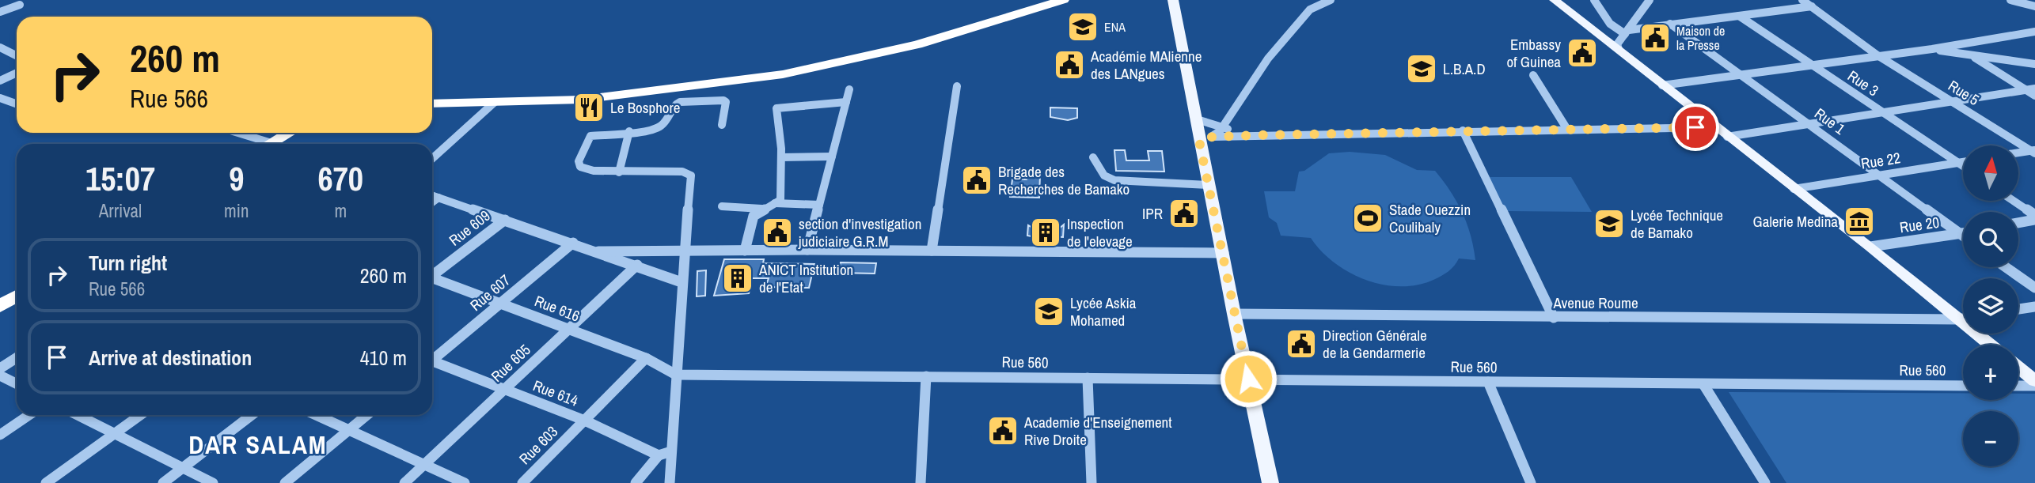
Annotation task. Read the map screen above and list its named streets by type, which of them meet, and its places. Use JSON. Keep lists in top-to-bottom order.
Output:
{
  "streets": {
    "street": [
      "Rue 3",
      "Rue 5",
      "Rue 1",
      "Rue 22",
      "Rue 20",
      "Rue 609",
      "Rue 607",
      "Avenue Roume",
      "Rue 616",
      "Rue 560",
      "Rue 605",
      "Rue 614",
      "Rue 603"
    ]
  },
  "crossings": [
    ["Rue 3", "Rue 22"],
    ["Rue 1", "Rue 22"],
    ["Rue 1", "Rue 20"],
    ["Rue 607", "Rue 616"],
    ["Rue 616", "Rue 560"],
    ["Rue 616", "Rue 605"],
    ["Rue 616", "Rue 603"],
    ["Rue 605", "Rue 614"],
    ["Rue 614", "Rue 603"]
  ],
  "districts": ["DAR SALAM"],
  "places": {
    "school or university": [
      "ENA",
      "L.B.A.D",
      "Lycée Technique de Bamako",
      "Lycée Askia Mohamed"
    ],
    "public building": [
      "Maison de la Presse",
      "Embassy of Guinea",
      "Académie MAlienne des LANgues",
      "Brigade des Recherches de Bamako",
      "IPR",
      "section d'investigation judiciaire G.R.M",
      "Direction Générale de la Gendarmerie",
      "Academie d'Enseignement Rive Droite"
    ],
    "restaurant": ["Le Bosphore"],
    "sports": ["Stade Ouezzin Coulibaly"],
    "museum": ["Galerie Medina"],
    "building": ["Inspection de l'elevage", "ANICT Institution de l'Etat"]
  },
  "north": "top",
  "page": {
    "turn": ["260 m", "Rue 566"],
    "eta": [
      "15:07",
      "Arrival",
      "9",
      "min",
      "670",
      "m"
    ],
    "map_buttons": ["+", "−"],
    "list": [
      {
        "name": "Turn right",
        "note": "Rue 566",
        "value": "260 m"
      },
      {
        "name": "Arrive at destination",
        "value": "410 m"
      }
    ]
  }
}
